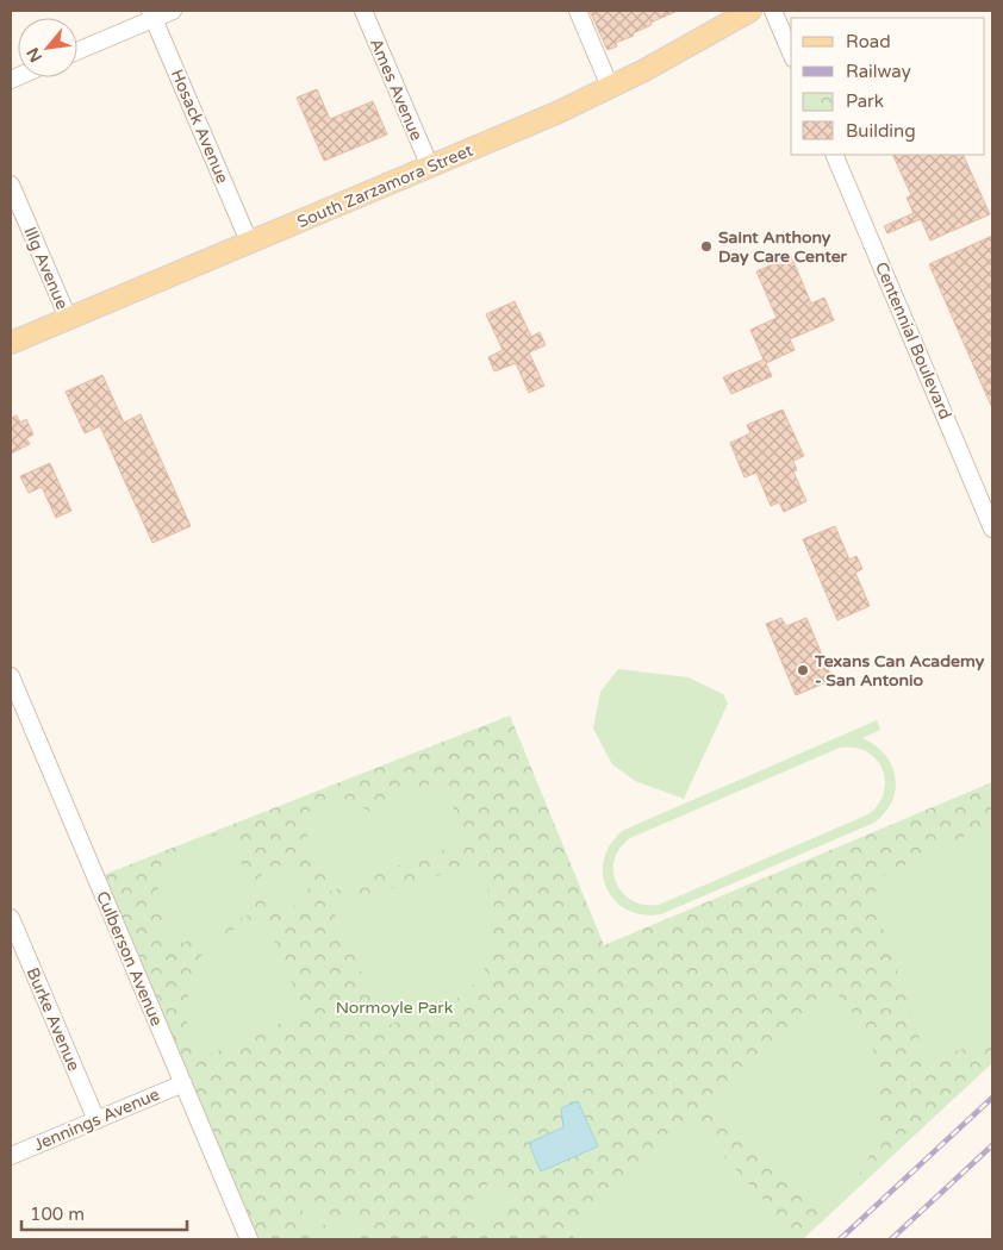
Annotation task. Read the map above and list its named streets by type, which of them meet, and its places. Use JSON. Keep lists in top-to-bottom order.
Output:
{
  "streets": {
    "main road": ["South Zarzamora Street"],
    "street": [
      "Ames Avenue",
      "Hosack Avenue",
      "Illg Avenue",
      "Centennial Boulevard",
      "Culberson Avenue",
      "Burke Avenue",
      "Jennings Avenue"
    ]
  },
  "crossings": [
    ["Ames Avenue", "South Zarzamora Street"],
    ["Hosack Avenue", "South Zarzamora Street"],
    ["South Zarzamora Street", "Illg Avenue"],
    ["Culberson Avenue", "Jennings Avenue"],
    ["Burke Avenue", "Jennings Avenue"]
  ],
  "parks": ["Normoyle Park"],
  "places": ["Saint Anthony Day Care Center", "Texans Can Academy - San Antonio"],
  "legend": [
    "Road",
    "Railway",
    "Park",
    "Building"
  ],
  "scale_bar": "100 m",
  "north": "bottom left"
}
